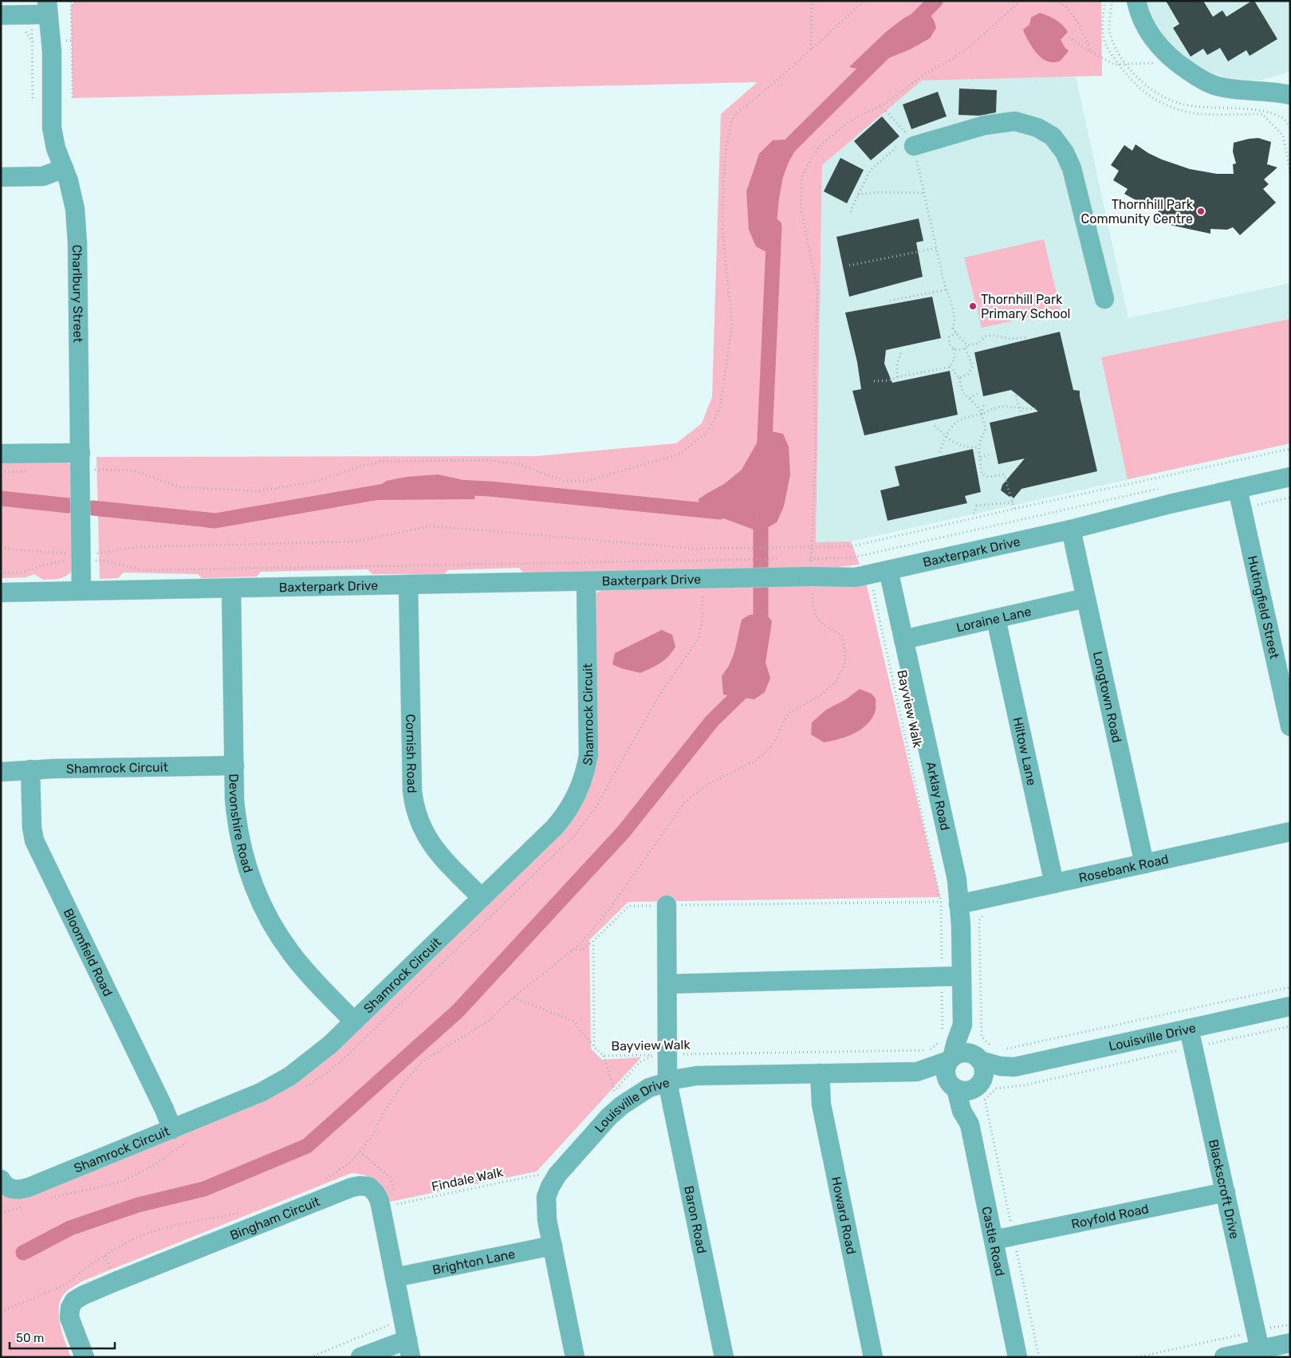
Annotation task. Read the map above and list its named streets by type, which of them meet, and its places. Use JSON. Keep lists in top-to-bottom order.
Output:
{
  "streets": {
    "street": [
      "Charlbury Street",
      "Baxterpark Drive",
      "Hutingfield Street",
      "Loraine Lane",
      "Longtown Road",
      "Shamrock Circuit",
      "Hiltow Lane",
      "Cornish Road",
      "Arklay Road",
      "Devonshire Road",
      "Rosebank Road",
      "Bloomfield Road",
      "Louisville Drive",
      "Blackscroft Drive",
      "Howard Road",
      "Royfold Road",
      "Bingham Circuit",
      "Baron Road",
      "Castle Road",
      "Brighton Lane"
    ],
    "path": ["Bayview Walk", "Findale Walk"]
  },
  "crossings": [
    ["Charlbury Street", "Baxterpark Drive"],
    ["Baxterpark Drive", "Hutingfield Street"],
    ["Baxterpark Drive", "Longtown Road"],
    ["Baxterpark Drive", "Shamrock Circuit"],
    ["Baxterpark Drive", "Cornish Road"],
    ["Baxterpark Drive", "Arklay Road"],
    ["Baxterpark Drive", "Devonshire Road"],
    ["Loraine Lane", "Longtown Road"],
    ["Loraine Lane", "Hiltow Lane"],
    ["Loraine Lane", "Arklay Road"],
    ["Longtown Road", "Rosebank Road"],
    ["Bayview Walk", "Arklay Road"],
    ["Bayview Walk", "Rosebank Road"],
    ["Bayview Walk", "Baron Road"],
    ["Shamrock Circuit", "Cornish Road"],
    ["Shamrock Circuit", "Devonshire Road"],
    ["Shamrock Circuit", "Bloomfield Road"],
    ["Hiltow Lane", "Rosebank Road"],
    ["Arklay Road", "Rosebank Road"],
    ["Arklay Road", "Louisville Drive"],
    ["Arklay Road", "Castle Road"],
    ["Louisville Drive", "Blackscroft Drive"],
    ["Louisville Drive", "Howard Road"],
    ["Louisville Drive", "Baron Road"],
    ["Louisville Drive", "Castle Road"],
    ["Louisville Drive", "Brighton Lane"],
    ["Blackscroft Drive", "Royfold Road"],
    ["Royfold Road", "Castle Road"],
    ["Bingham Circuit", "Brighton Lane"]
  ],
  "places": ["Thornhill Park Community Centre", "Thornhill Park Primary School"],
  "scale_bar": "50 m"
}
